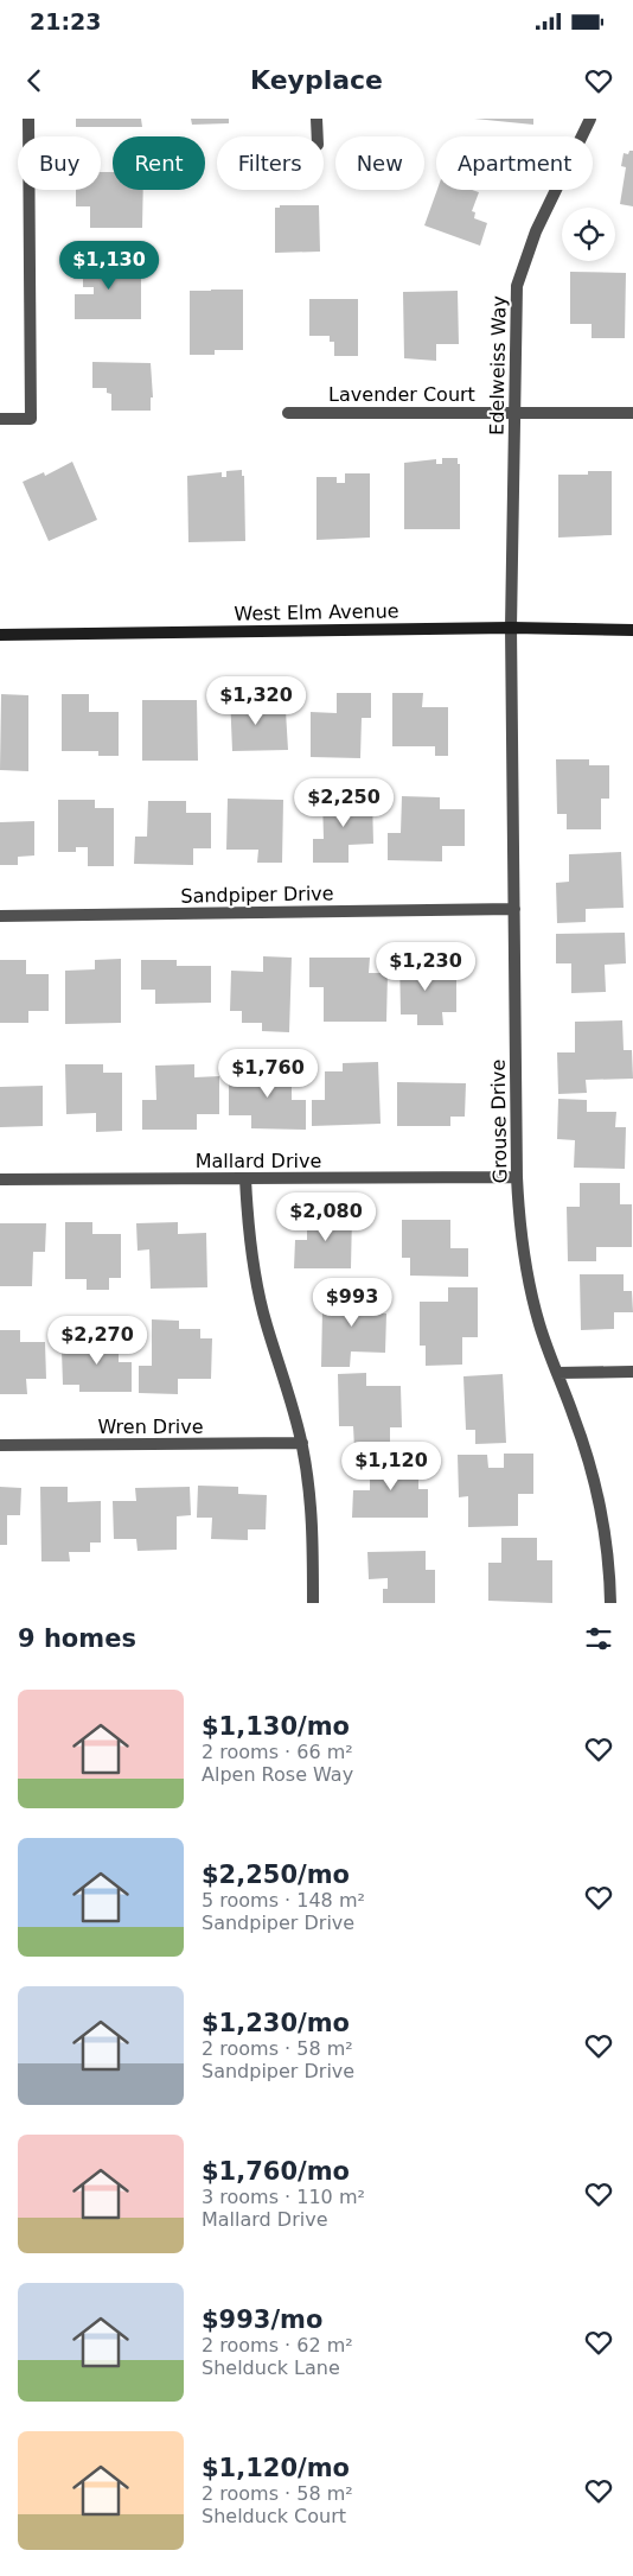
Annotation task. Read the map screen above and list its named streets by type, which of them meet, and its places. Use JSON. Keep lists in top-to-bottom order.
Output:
{
  "streets": {
    "street": [
      "Edelweiss Way",
      "Lavender Court",
      "West Elm Avenue",
      "Sandpiper Drive",
      "Grouse Drive",
      "Mallard Drive",
      "Wren Drive"
    ]
  },
  "crossings": [
    ["Edelweiss Way", "Lavender Court"],
    ["Edelweiss Way", "West Elm Avenue"],
    ["Edelweiss Way", "Grouse Drive"],
    ["West Elm Avenue", "Grouse Drive"],
    ["Sandpiper Drive", "Grouse Drive"],
    ["Grouse Drive", "Mallard Drive"]
  ],
  "page": {
    "status": "21:23",
    "header": "Keyplace",
    "chip": [
      "Buy",
      "Rent",
      "Filters",
      "New",
      "Apartment"
    ],
    "price": [
      "$1,130",
      "$1,320",
      "$2,250",
      "$1,230",
      "$1,760",
      "$2,080",
      "$993",
      "$2,270",
      "$1,120"
    ],
    "heading": "9 homes",
    "list": [
      {
        "name": "$1,130/mo",
        "note": "2 rooms · 66 m² · Alpen Rose Way"
      },
      {
        "name": "$2,250/mo",
        "note": "5 rooms · 148 m² · Sandpiper Drive"
      },
      {
        "name": "$1,230/mo",
        "note": "2 rooms · 58 m² · Sandpiper Drive"
      },
      {
        "name": "$1,760/mo",
        "note": "3 rooms · 110 m² · Mallard Drive"
      },
      {
        "name": "$993/mo",
        "note": "2 rooms · 62 m² · Shelduck Lane"
      },
      {
        "name": "$1,120/mo",
        "note": "2 rooms · 58 m² · Shelduck Court"
      }
    ]
  }
}
